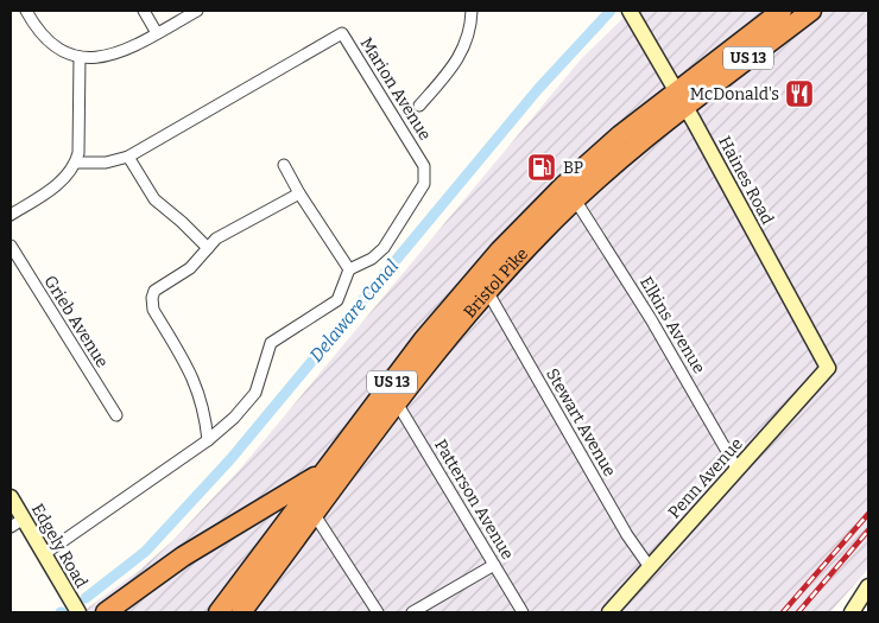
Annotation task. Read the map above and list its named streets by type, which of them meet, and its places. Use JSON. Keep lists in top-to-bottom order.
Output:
{
  "streets": {
    "highway": ["US 13", "Bristol Pike"],
    "street": [
      "Marion Avenue",
      "Haines Road",
      "Grieb Avenue",
      "Elkins Avenue",
      "Stewart Avenue",
      "Penn Avenue",
      "Patterson Avenue",
      "Edgely Road"
    ]
  },
  "crossings": [
    ["Haines Road", "Bristol Pike"],
    ["Haines Road", "Penn Avenue"],
    ["Bristol Pike", "Elkins Avenue"],
    ["Bristol Pike", "Stewart Avenue"],
    ["Bristol Pike", "Patterson Avenue"],
    ["Elkins Avenue", "Penn Avenue"],
    ["Stewart Avenue", "Penn Avenue"]
  ],
  "water": ["Delaware Canal"],
  "places": {
    "restaurant": ["McDonald's"],
    "fuel station": ["BP"]
  }
}
